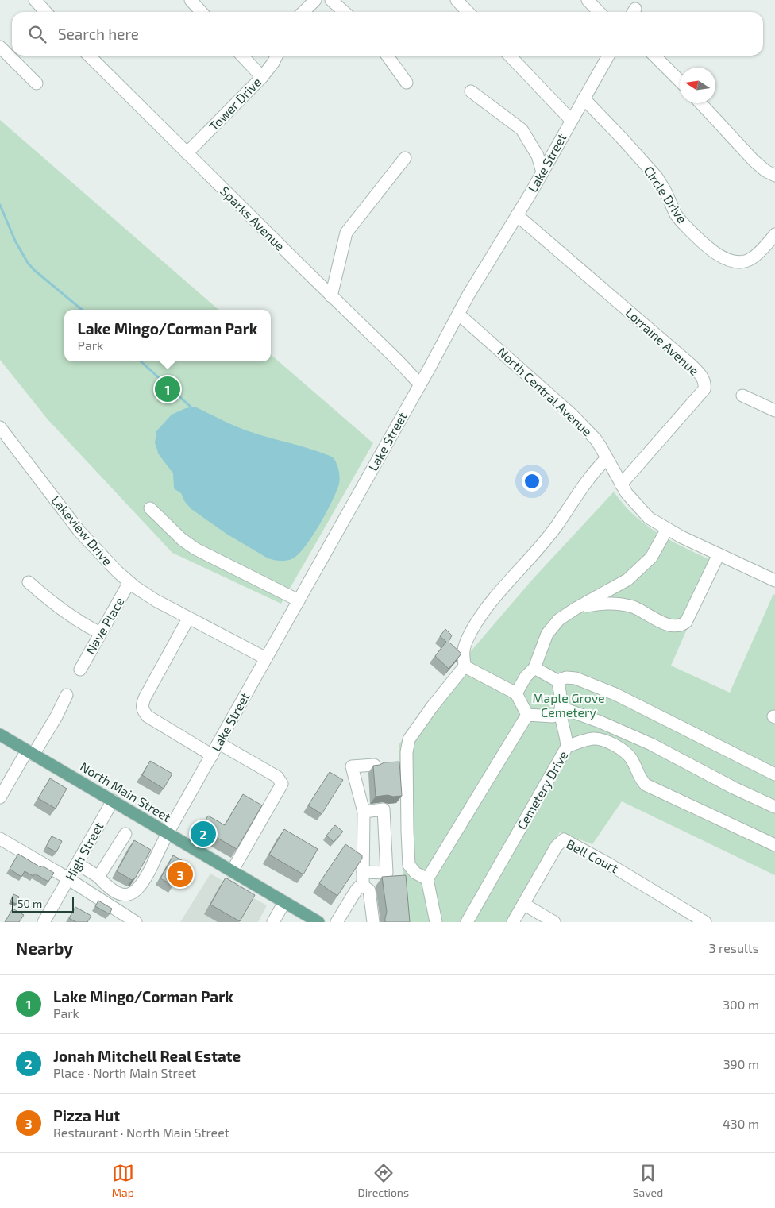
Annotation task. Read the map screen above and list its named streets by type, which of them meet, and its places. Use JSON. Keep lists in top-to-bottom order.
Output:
{
  "streets": {
    "main road": ["North Main Street"],
    "street": [
      "Tower Drive",
      "Lake Street",
      "Circle Drive",
      "Sparks Avenue",
      "Lorraine Avenue",
      "North Central Avenue",
      "Lakeview Drive",
      "Nave Place",
      "Cemetery Drive",
      "High Street",
      "Bell Court"
    ]
  },
  "crossings": [
    ["Tower Drive", "Sparks Avenue"],
    ["Lake Street", "Circle Drive"],
    ["Lake Street", "Sparks Avenue"],
    ["Lake Street", "Lorraine Avenue"],
    ["Lake Street", "North Central Avenue"],
    ["Lake Street", "Lakeview Drive"],
    ["Lake Street", "North Main Street"],
    ["Lorraine Avenue", "North Central Avenue"],
    ["Lakeview Drive", "Nave Place"],
    ["North Main Street", "High Street"]
  ],
  "parks": ["Maple Grove Cemetery"],
  "scale_bar": "50 m",
  "north": "left",
  "page": {
    "search": "Search here",
    "popup": ["Lake Mingo/Corman Park", "Park"],
    "pins": ["1", "2", "3"],
    "scale": "50 m",
    "heading": ["Nearby", "3 results"],
    "list": [
      {
        "mark": "1",
        "name": "Lake Mingo/Corman Park",
        "note": "Park",
        "value": "300 m"
      },
      {
        "mark": "2",
        "name": "Jonah Mitchell Real Estate",
        "note": "Place · North Main Street",
        "value": "390 m"
      },
      {
        "mark": "3",
        "name": "Pizza Hut",
        "note": "Restaurant · North Main Street",
        "value": "430 m"
      }
    ],
    "nav": ["Map", "Directions", "Saved"]
  }
}
